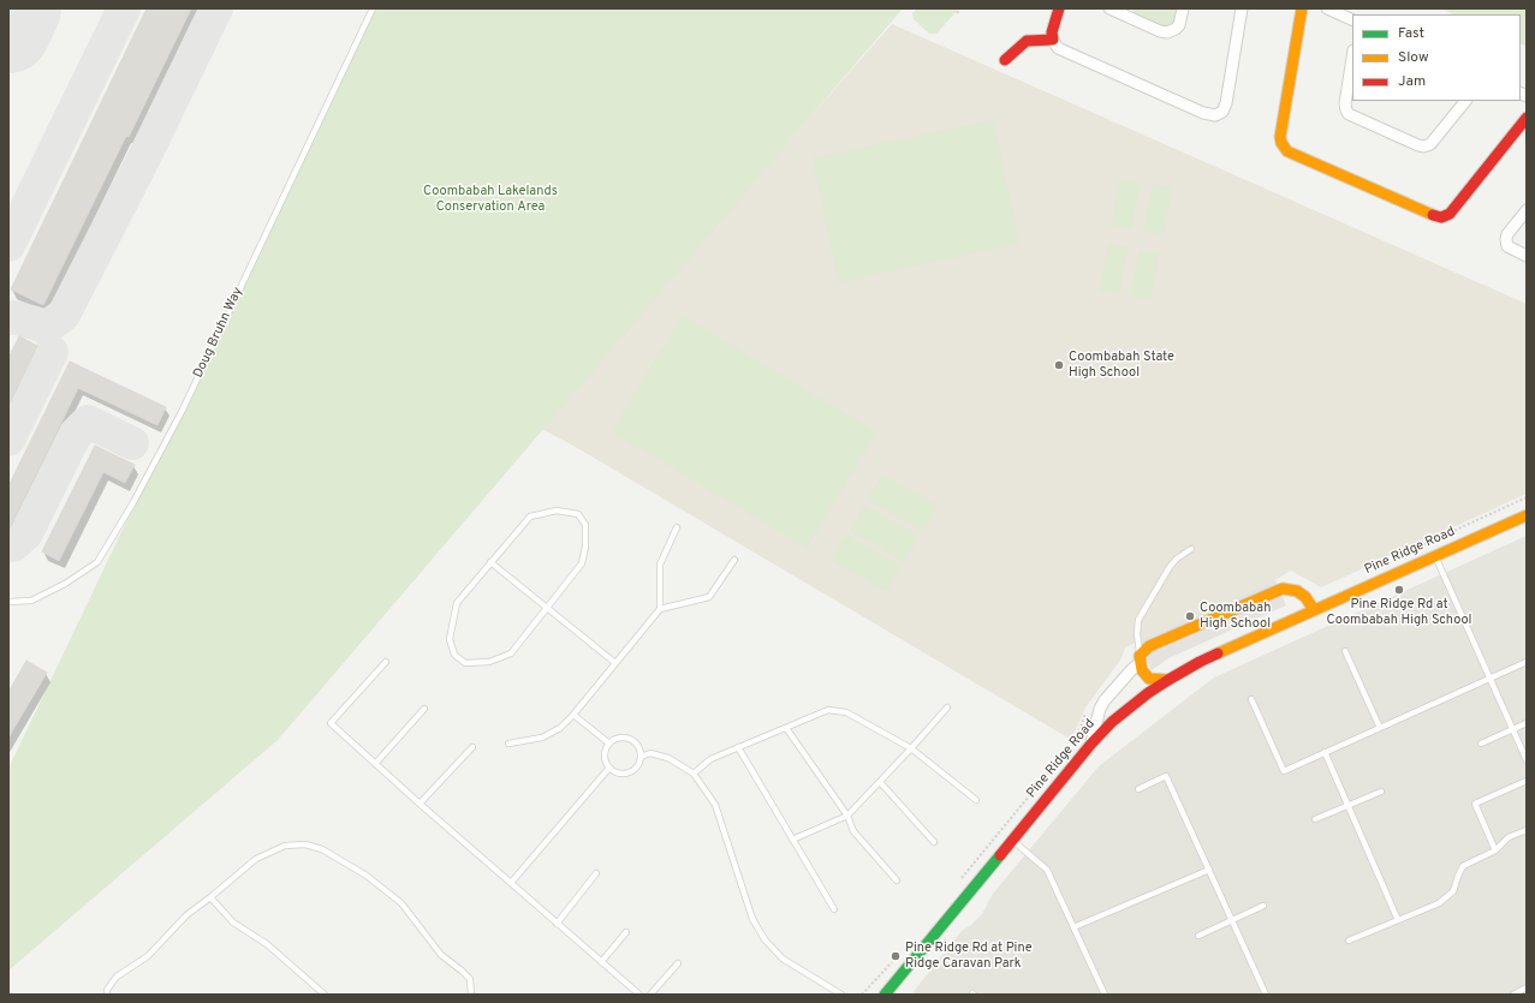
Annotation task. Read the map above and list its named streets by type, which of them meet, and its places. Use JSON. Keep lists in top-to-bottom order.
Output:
{
  "streets": {
    "street": ["Pine Ridge Road"],
    "lane": ["Doug Bruhn Way"]
  },
  "parks": ["Coombabah Lakelands Conservation Area"],
  "places": [
    "Coombabah State High School",
    "Pine Ridge Rd at Coombabah High School",
    "Coombabah High School",
    "Pine Ridge Rd at Pine Ridge Caravan Park"
  ],
  "legend": ["Fast", "Slow", "Jam"]
}
